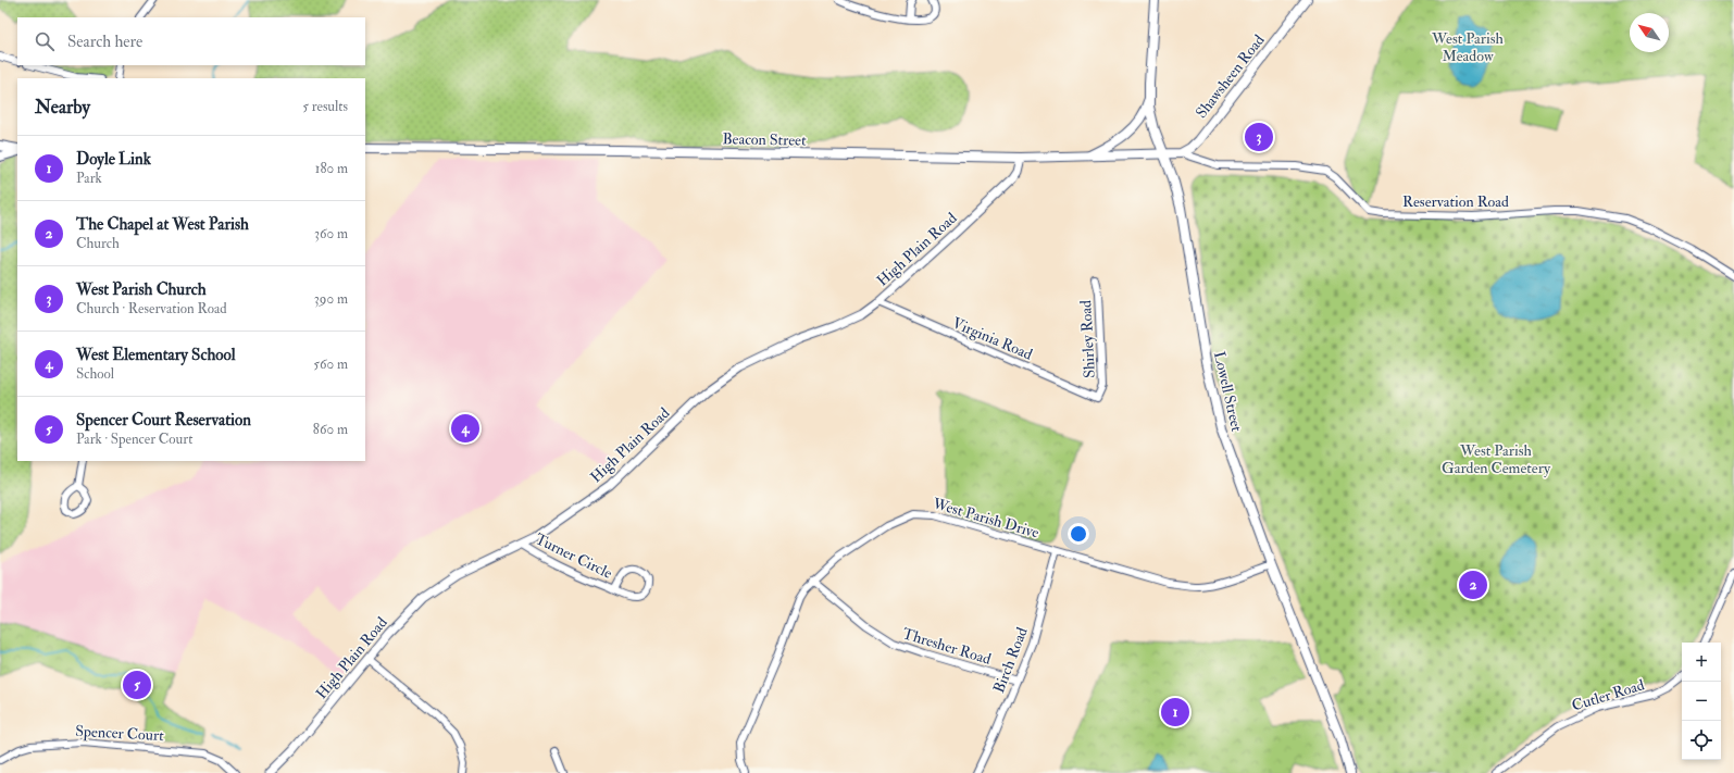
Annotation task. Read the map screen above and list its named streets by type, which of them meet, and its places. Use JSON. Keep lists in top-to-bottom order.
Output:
{
  "streets": {
    "main road": ["Shawsheen Road", "Beacon Street", "Lowell Street"],
    "street": [
      "Reservation Road",
      "High Plain Road",
      "Virginia Road",
      "Shirley Road",
      "West Parish Drive",
      "Turner Circle",
      "Thresher Road",
      "Birch Road",
      "Cutler Road",
      "Spencer Court"
    ]
  },
  "crossings": [
    ["Shawsheen Road", "Beacon Street"],
    ["Shawsheen Road", "Reservation Road"],
    ["Shawsheen Road", "Lowell Street"],
    ["Beacon Street", "High Plain Road"],
    ["Beacon Street", "Lowell Street"],
    ["High Plain Road", "Virginia Road"],
    ["High Plain Road", "Turner Circle"],
    ["Virginia Road", "Shirley Road"],
    ["Lowell Street", "West Parish Drive"],
    ["West Parish Drive", "Thresher Road"],
    ["West Parish Drive", "Birch Road"],
    ["Thresher Road", "Birch Road"]
  ],
  "parks": ["West Parish Meadow", "West Parish Garden Cemetery"],
  "north": "top left",
  "page": {
    "search": "Search here",
    "heading": ["Nearby", "5 results"],
    "pins": [
      "3",
      "4",
      "2",
      "5",
      "1"
    ],
    "list": [
      {
        "mark": "1",
        "name": "Doyle Link",
        "note": "Park",
        "value": "180 m"
      },
      {
        "mark": "2",
        "name": "The Chapel at West Parish",
        "note": "Church",
        "value": "360 m"
      },
      {
        "mark": "3",
        "name": "West Parish Church",
        "note": "Church · Reservation Road",
        "value": "390 m"
      },
      {
        "mark": "4",
        "name": "West Elementary School",
        "note": "School",
        "value": "560 m"
      },
      {
        "mark": "5",
        "name": "Spencer Court Reservation",
        "note": "Park · Spencer Court",
        "value": "860 m"
      }
    ],
    "map_buttons": ["+", "−"]
  }
}
